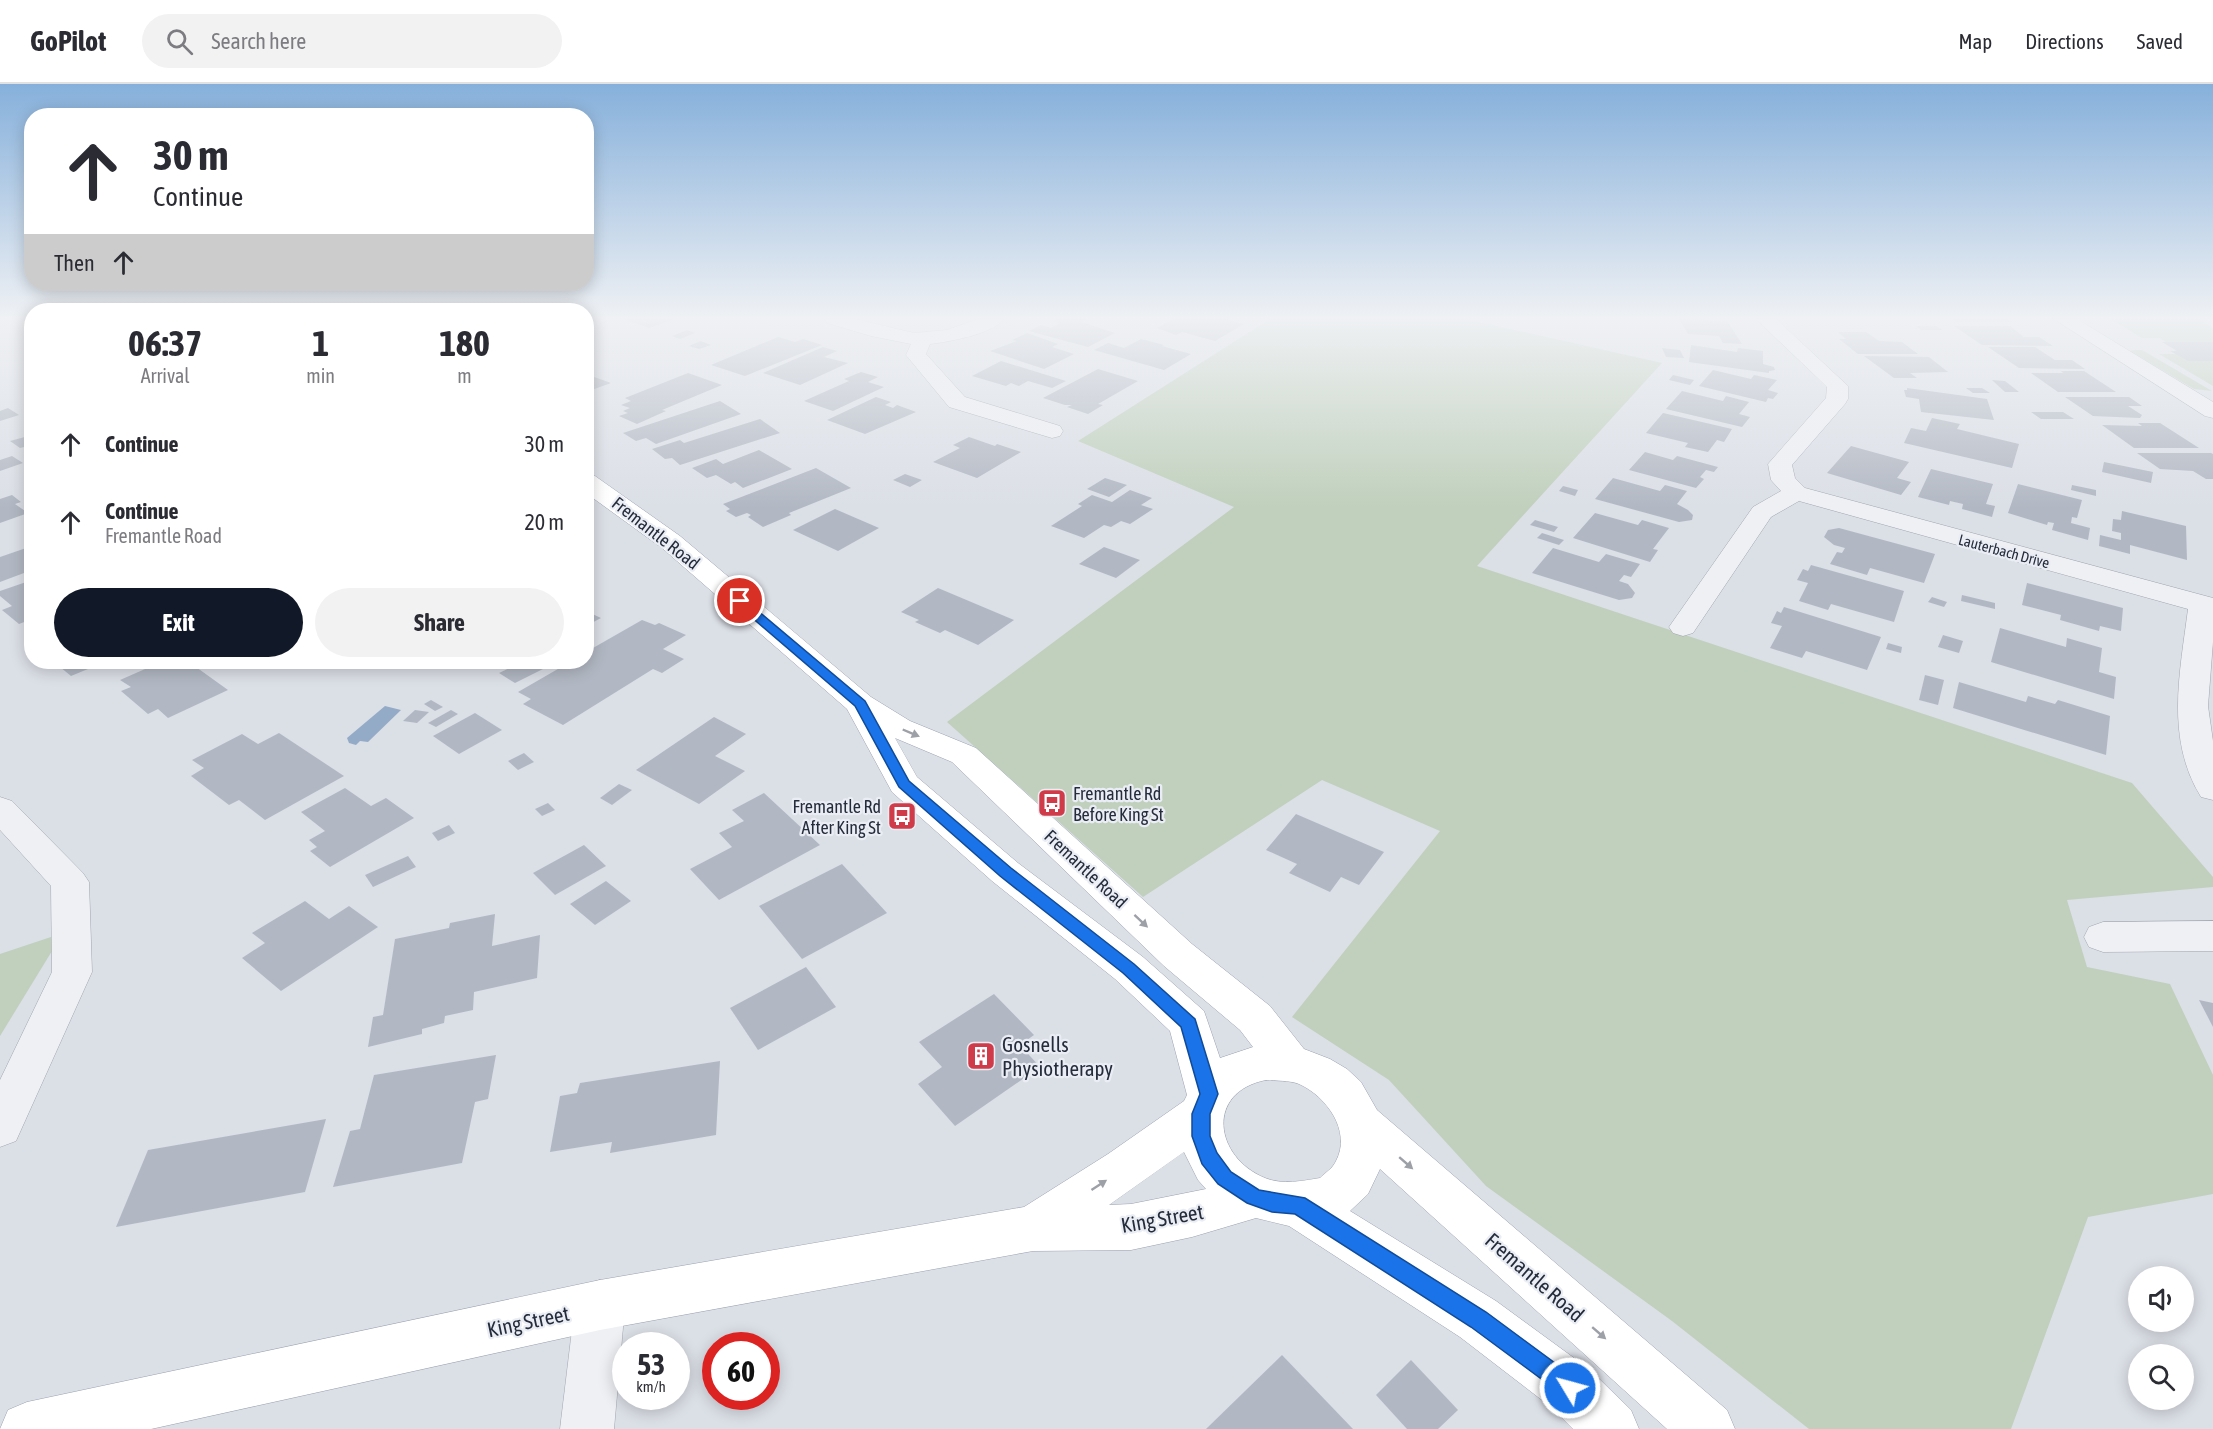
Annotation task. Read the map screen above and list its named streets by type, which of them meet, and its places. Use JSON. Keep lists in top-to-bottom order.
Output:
{
  "streets": {
    "main road": ["Fremantle Road", "King Street"],
    "street": ["Lauterbach Drive"]
  },
  "crossings": [
    ["Fremantle Road", "King Street"]
  ],
  "places": {
    "bus stop": ["Fremantle Rd Before King St", "Fremantle Rd After King St"],
    "building": ["Gosnells Physiotherapy"]
  },
  "page": {
    "header": "GoPilot",
    "search": "Search here",
    "nav": ["Map", "Directions", "Saved"],
    "turn": ["30 m", "Continue"],
    "then": "Then",
    "eta": [
      "06:37",
      "Arrival",
      "1",
      "min",
      "180",
      "m"
    ],
    "list": [
      {
        "name": "Continue",
        "value": "30 m"
      },
      {
        "name": "Continue",
        "note": "Fremantle Road",
        "value": "20 m"
      }
    ],
    "buttons": ["Exit", "Share"],
    "speed": "53 km/h",
    "limit": "60"
  }
}
